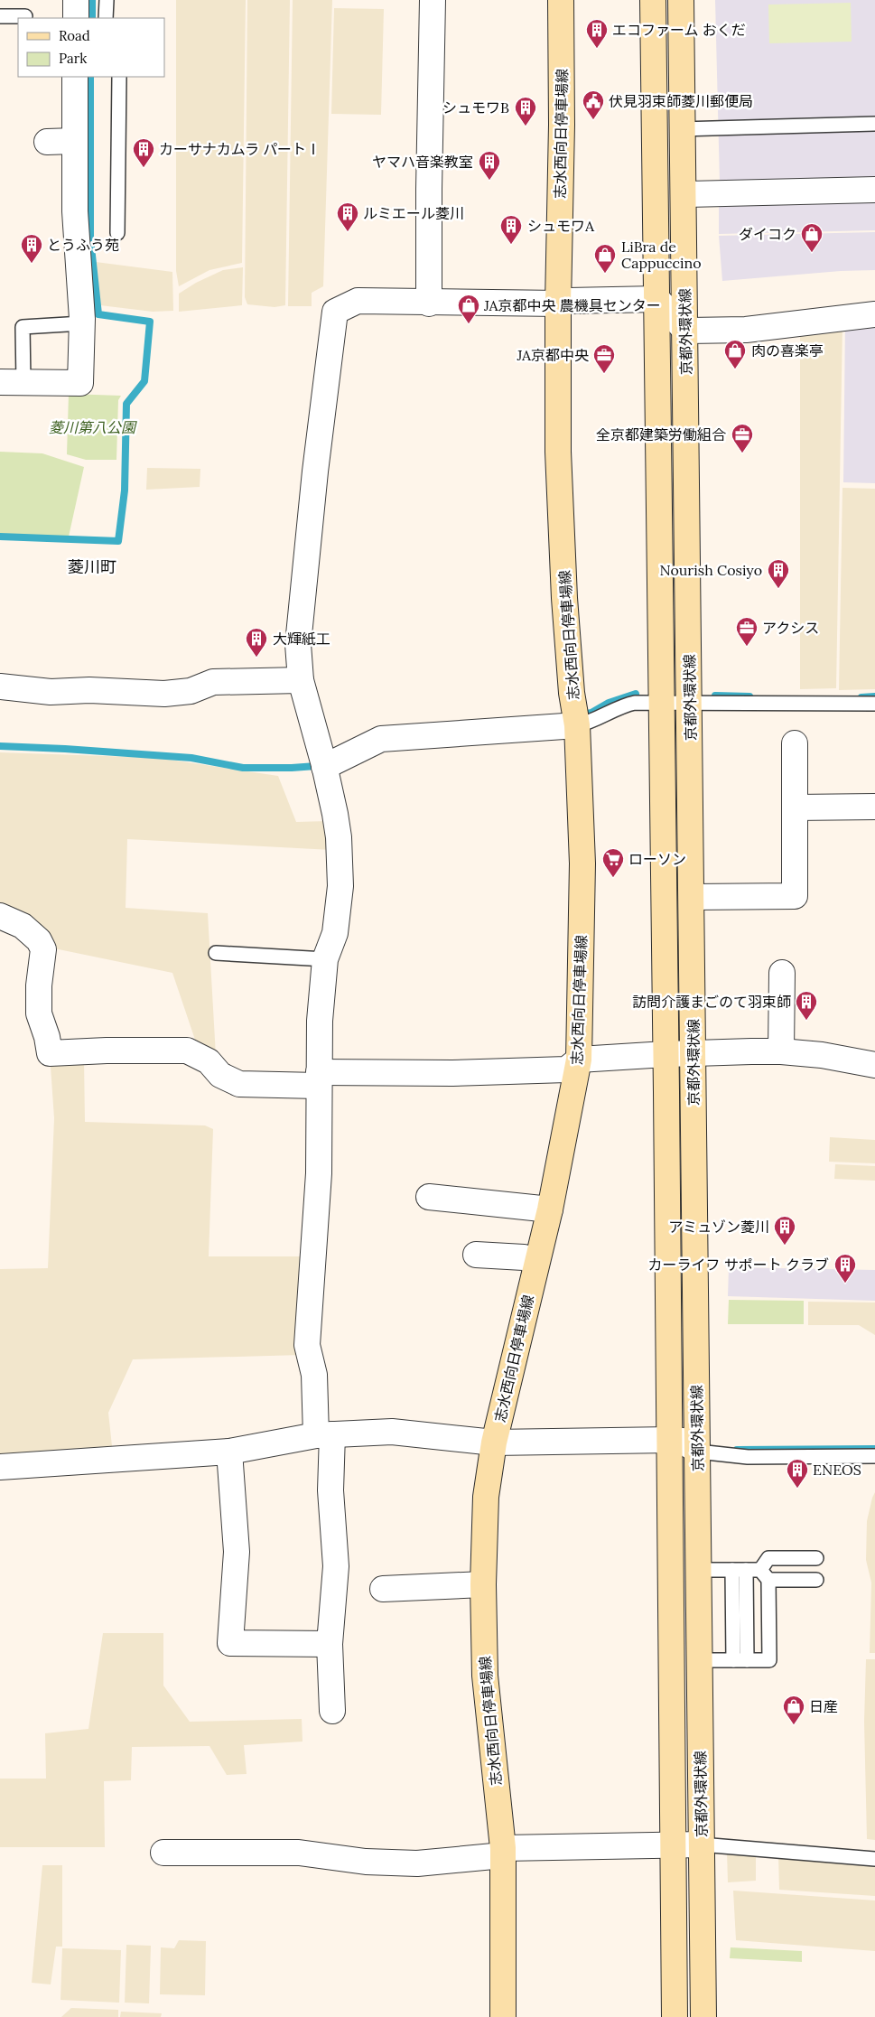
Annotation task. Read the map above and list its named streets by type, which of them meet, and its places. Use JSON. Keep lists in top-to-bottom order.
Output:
{
  "streets": {
    "street": ["志水西向日停車場線", "京都外環状線"]
  },
  "districts": ["菱川町"],
  "parks": ["菱川第八公園"],
  "places": {
    "building": [
      "エコファーム おくだ",
      "シュモワB",
      "カーサナカムラ パートⅠ",
      "ヤマハ音楽教室",
      "ルミエール菱川",
      "シュモワA",
      "とうふう苑",
      "Nourish Cosiyo",
      "大輝紙工",
      "訪問介護まごのて羽束師",
      "アミュゾン菱川",
      "カーライフ サポート クラブ",
      "ENEOS"
    ],
    "public building": ["伏見羽束師菱川郵便局"],
    "shop": [
      "ダイコク",
      "LiBra de Cappuccino",
      "JA京都中央 農機具センター",
      "肉の喜楽亭",
      "日産"
    ],
    "office": ["JA京都中央", "全京都建築労働組合", "アクシス"],
    "supermarket": ["ローソン"]
  },
  "legend": ["Road", "Park"]
}
